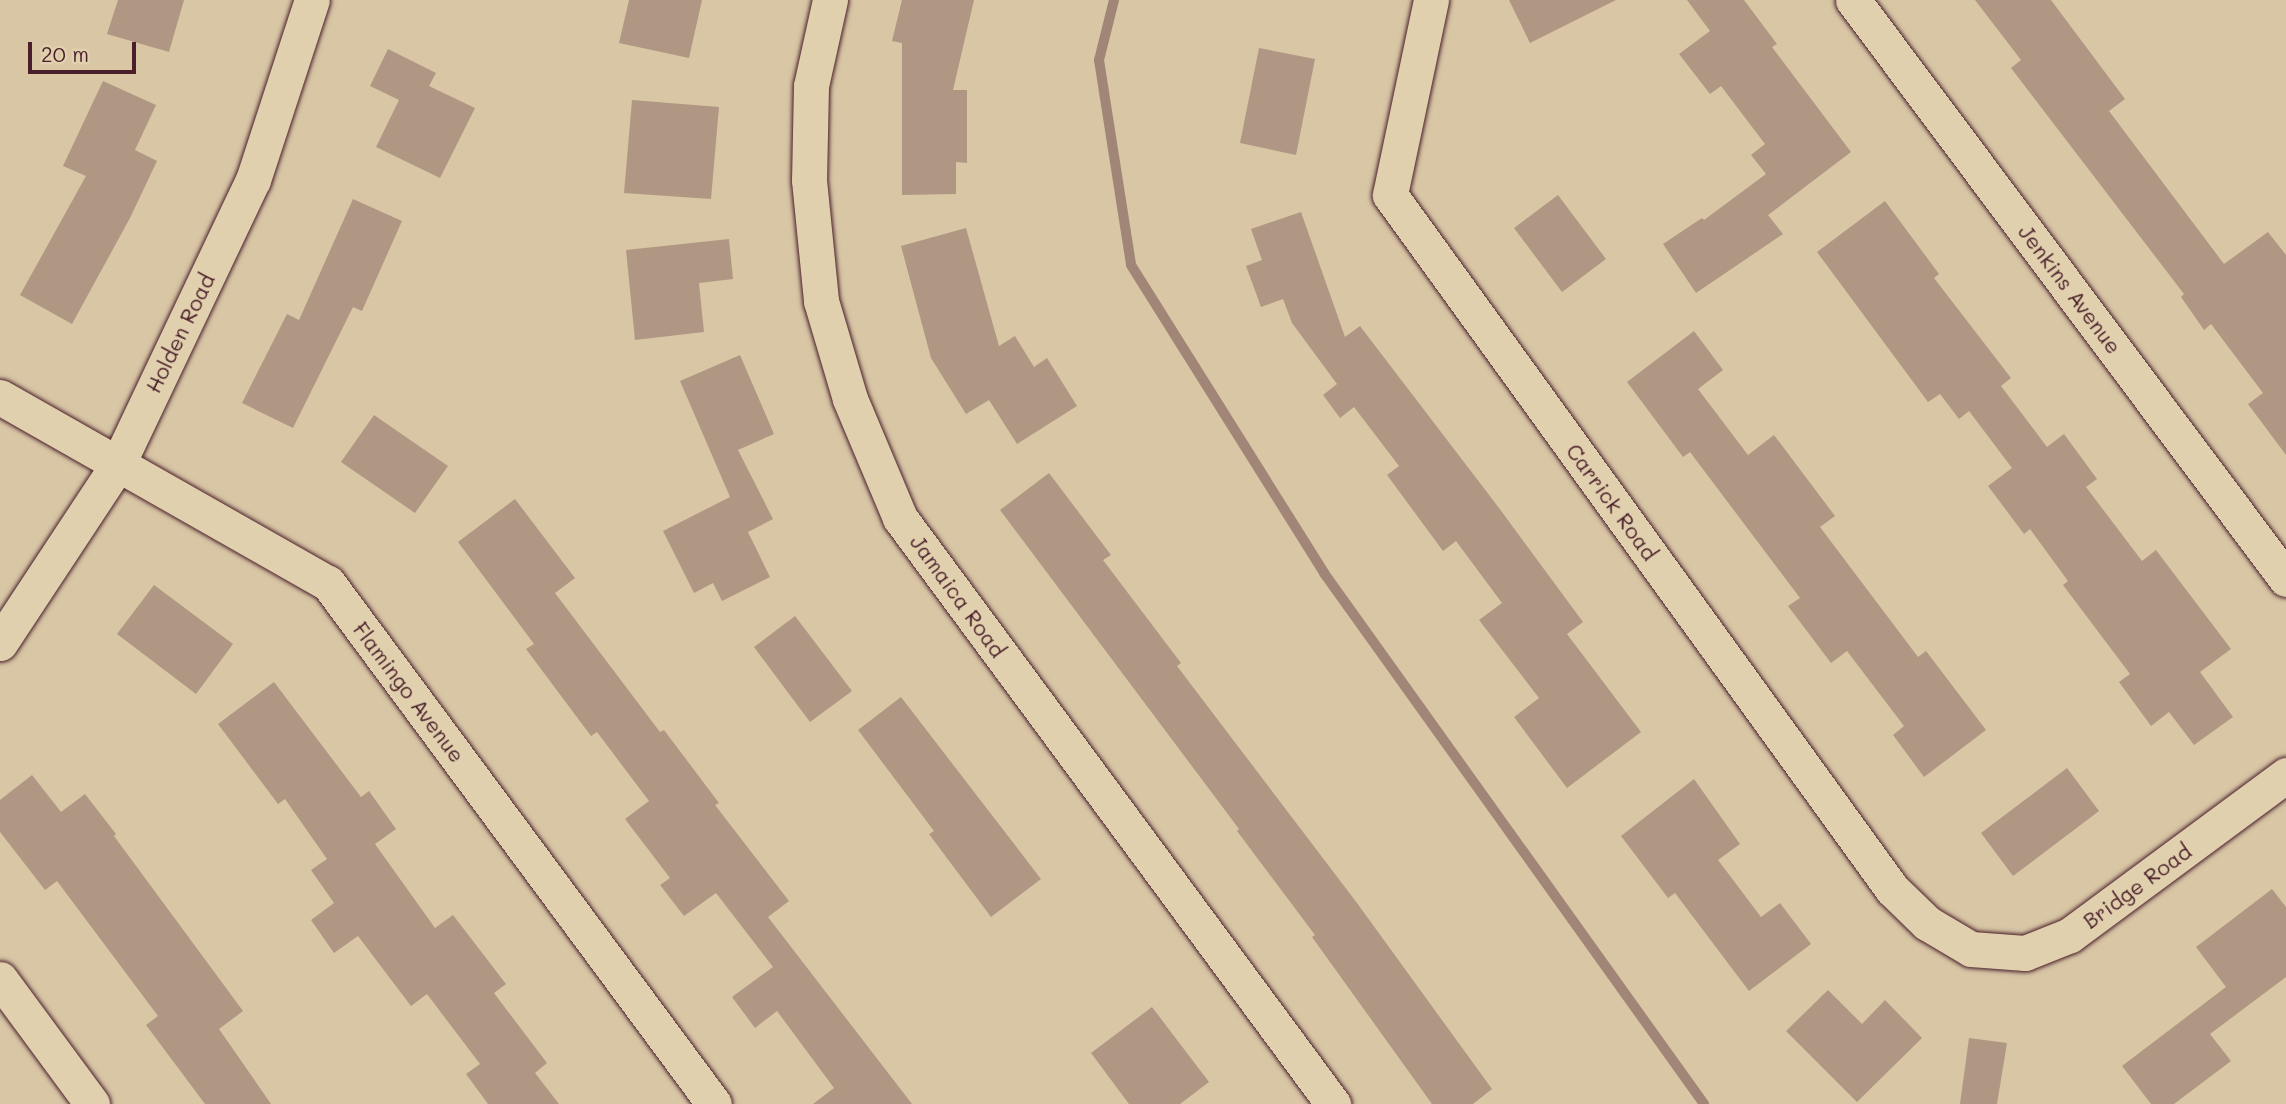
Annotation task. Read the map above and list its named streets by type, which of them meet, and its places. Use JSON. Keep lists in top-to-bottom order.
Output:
{
  "streets": {
    "street": [
      "Jenkins Avenue",
      "Holden Road",
      "Carrick Road",
      "Jamaica Road",
      "Flamingo Avenue",
      "Bridge Road"
    ]
  },
  "crossings": [
    ["Holden Road", "Flamingo Avenue"],
    ["Carrick Road", "Bridge Road"]
  ],
  "scale_bar": "20 m"
}
